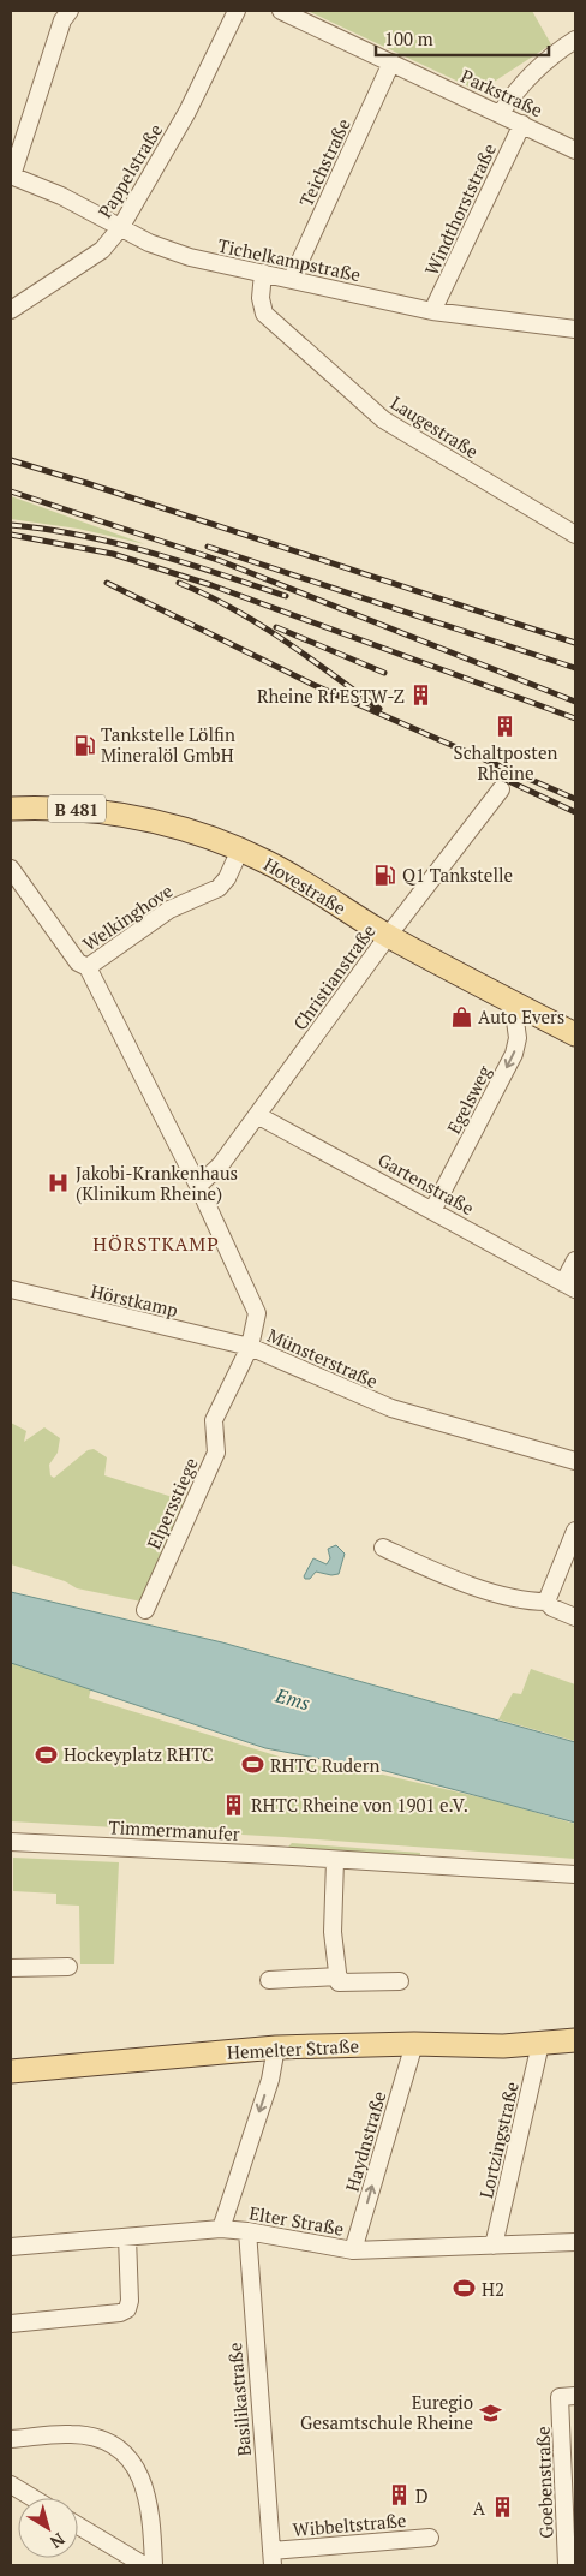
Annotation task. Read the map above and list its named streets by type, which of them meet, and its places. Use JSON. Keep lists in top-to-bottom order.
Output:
{
  "streets": {
    "main road": ["B 481", "Hovestraße", "Hemelter Straße"],
    "street": [
      "Parkstraße",
      "Teichstraße",
      "Pappelstraße",
      "Windthorststraße",
      "Tichelkampstraße",
      "Laugestraße",
      "Welkinghove",
      "Christianstraße",
      "Egelsweg",
      "Gartenstraße",
      "Hörstkamp",
      "Münsterstraße",
      "Elpersstiege",
      "Timmermanufer",
      "Lortzingstraße",
      "Haydnstraße",
      "Elter Straße",
      "Basilikastraße",
      "Goebenstraße",
      "Wibbeltstraße"
    ]
  },
  "crossings": [
    ["Parkstraße", "Teichstraße"],
    ["Parkstraße", "Windthorststraße"],
    ["Teichstraße", "Tichelkampstraße"],
    ["Pappelstraße", "Tichelkampstraße"],
    ["Windthorststraße", "Tichelkampstraße"],
    ["Tichelkampstraße", "Laugestraße"],
    ["Hovestraße", "Welkinghove"],
    ["Hovestraße", "Christianstraße"],
    ["Hovestraße", "Egelsweg"],
    ["Welkinghove", "Münsterstraße"],
    ["Christianstraße", "Gartenstraße"],
    ["Christianstraße", "Münsterstraße"],
    ["Egelsweg", "Gartenstraße"],
    ["Hörstkamp", "Münsterstraße"],
    ["Hörstkamp", "Elpersstiege"],
    ["Münsterstraße", "Elpersstiege"],
    ["Hemelter Straße", "Lortzingstraße"],
    ["Hemelter Straße", "Haydnstraße"],
    ["Lortzingstraße", "Elter Straße"],
    ["Haydnstraße", "Elter Straße"],
    ["Elter Straße", "Basilikastraße"],
    ["Basilikastraße", "Wibbeltstraße"]
  ],
  "one_way": ["Egelsweg"],
  "districts": ["HÖRSTKAMP"],
  "water": ["Ems"],
  "places": {
    "building": [
      "Rheine Rf ESTW-Z",
      "Schaltposten Rheine",
      "RHTC Rheine von 1901 e.V.",
      "D",
      "A"
    ],
    "fuel station": ["Tankstelle Lölfin Mineralöl GmbH", "Q1 Tankstelle"],
    "shop": ["Auto Evers"],
    "hospital": ["Jakobi-Krankenhaus (Klinikum Rheine)"],
    "sports": ["Hockeyplatz RHTC", "RHTC Rudern", "H2"],
    "school or university": ["Euregio Gesamtschule Rheine"]
  },
  "scale_bar": "100 m",
  "north": "bottom right"
}
